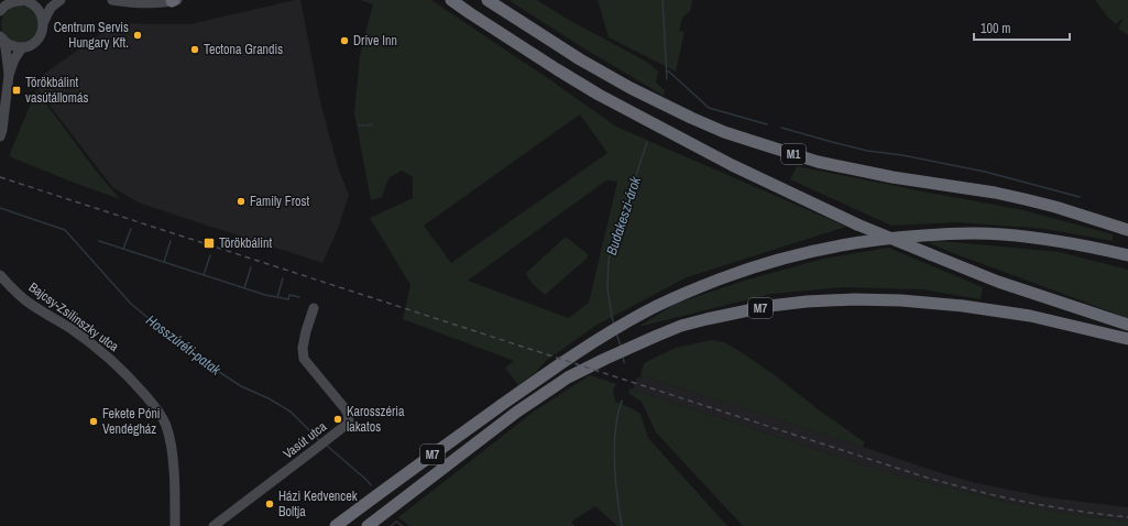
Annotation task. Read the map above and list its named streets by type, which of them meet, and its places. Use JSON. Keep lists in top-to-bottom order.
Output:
{
  "streets": {
    "highway": ["M1", "M7"],
    "main road": ["Bajcsy-Zsilinszky utca", "Vasút utca"]
  },
  "water": ["Budakeszi-árok", "Hosszúréti-patak"],
  "places": {
    "other": [
      "Centrum Servis Hungary Kft.",
      "Drive Inn",
      "Tectona Grandis",
      "Family Frost",
      "Karosszéria lakatos",
      "Fekete Póni Vendégház",
      "Házi Kedvencek Boltja"
    ],
    "transit": ["Törökbálint vasútállomás", "Törökbálint"]
  },
  "scale_bar": "100 m"
}
